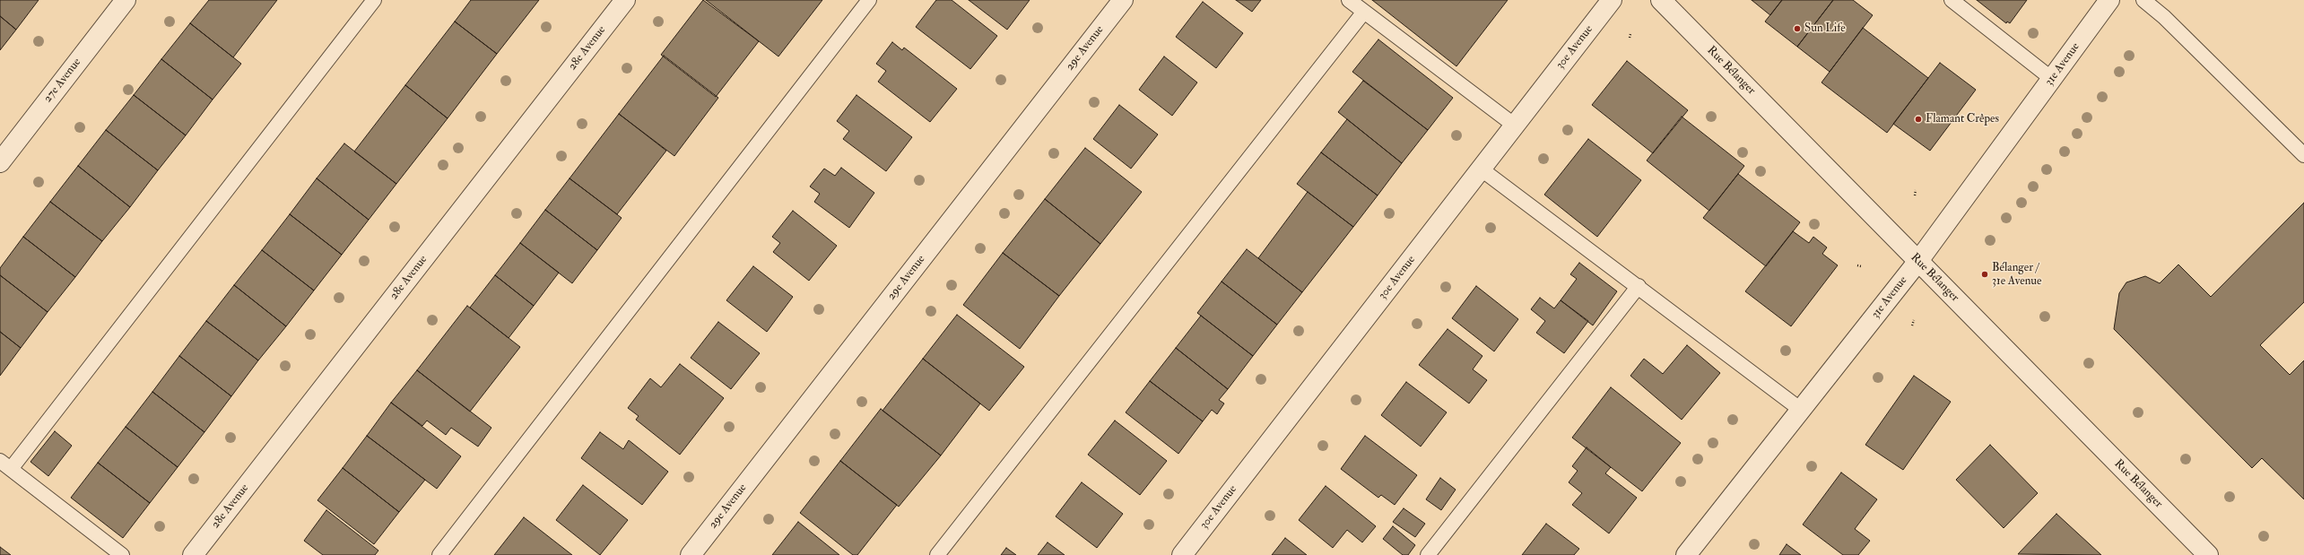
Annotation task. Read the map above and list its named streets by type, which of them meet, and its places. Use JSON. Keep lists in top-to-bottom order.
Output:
{
  "streets": {
    "street": [
      "30e Avenue",
      "28e Avenue",
      "29e Avenue",
      "31e Avenue",
      "Rue Bélanger",
      "27e Avenue"
    ]
  },
  "crossings": [
    ["31e Avenue", "Rue Bélanger"]
  ],
  "places": ["Sun Life", "Flamant Crêpes", "Bélanger / 31e Avenue"]
}
